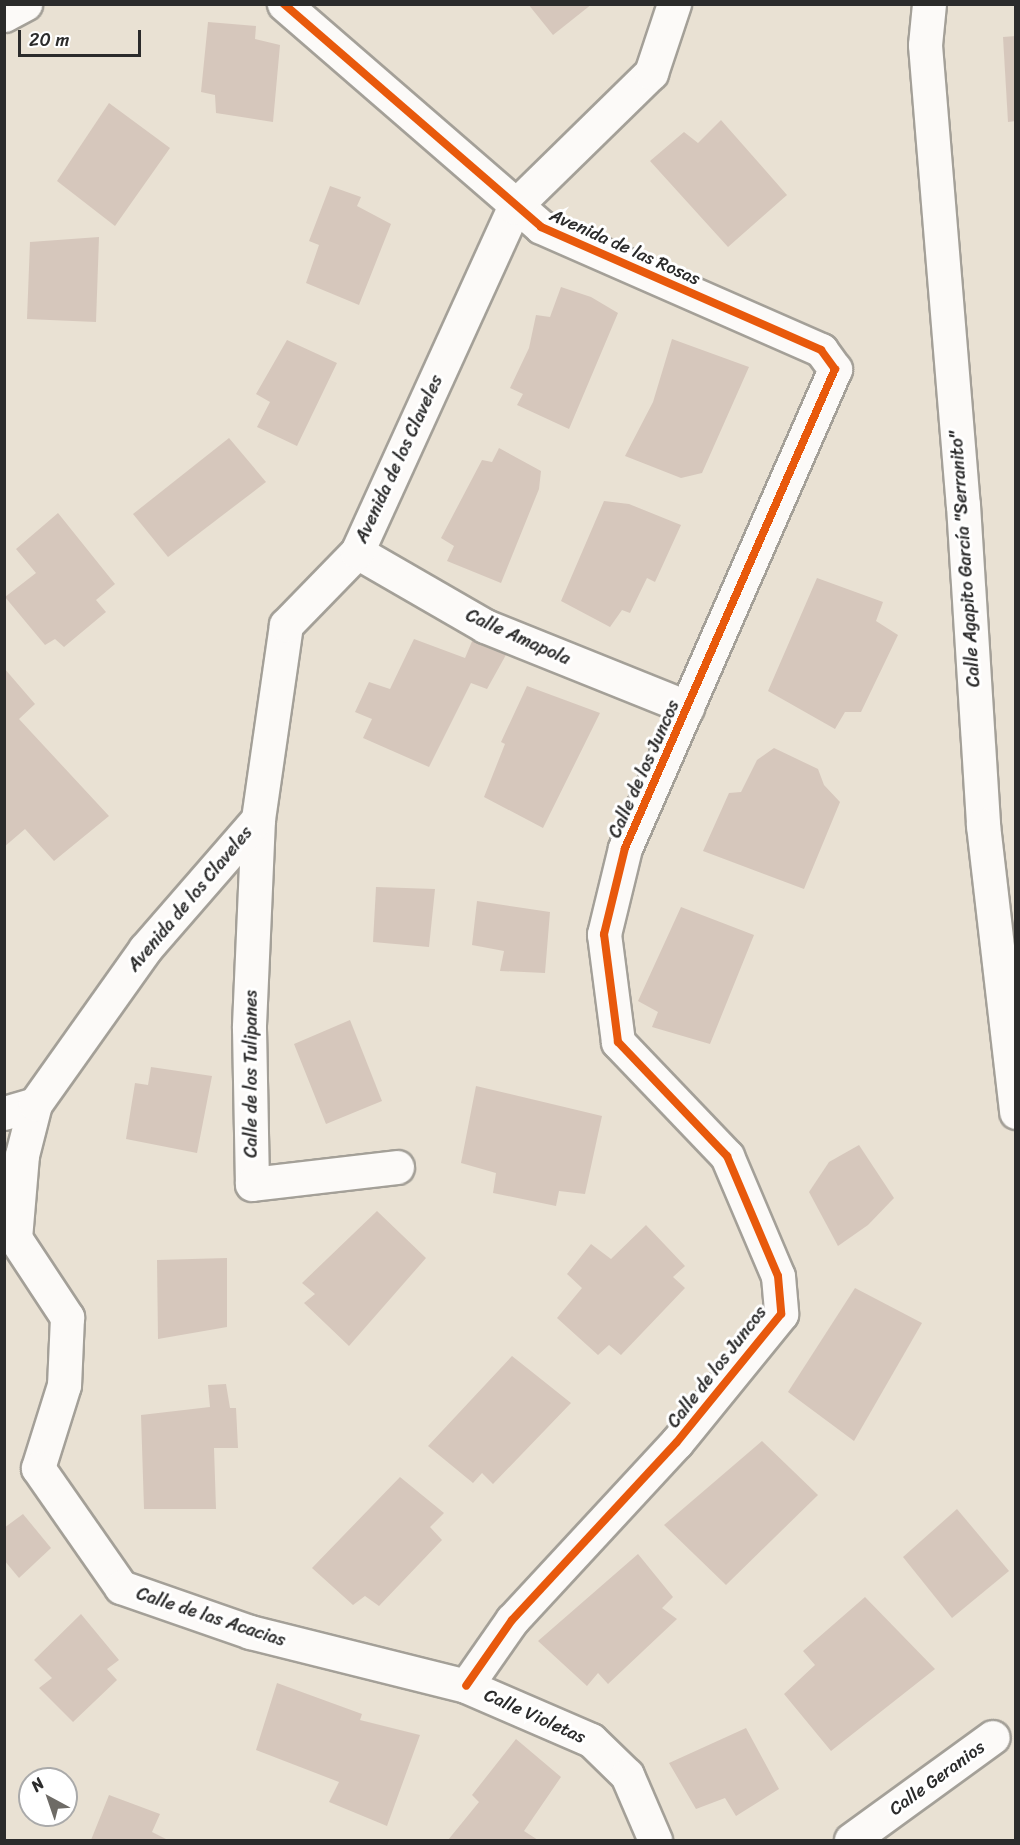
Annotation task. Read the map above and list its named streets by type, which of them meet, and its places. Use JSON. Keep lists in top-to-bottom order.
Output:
{
  "streets": {
    "street": [
      "Avenida de las Rosas",
      "Avenida de los Claveles",
      "Calle Agapito García \"Serranito\"",
      "Calle Amapola",
      "Calle de los Juncos",
      "Calle de los Tulipanes",
      "Calle de las Acacias",
      "Calle Violetas",
      "Calle Geranios"
    ]
  },
  "crossings": [
    ["Avenida de las Rosas", "Avenida de los Claveles"],
    ["Avenida de las Rosas", "Calle de los Juncos"],
    ["Avenida de los Claveles", "Calle Amapola"],
    ["Avenida de los Claveles", "Calle de los Tulipanes"],
    ["Avenida de los Claveles", "Calle de las Acacias"],
    ["Calle Amapola", "Calle de los Juncos"],
    ["Calle de los Juncos", "Calle de las Acacias"],
    ["Calle de los Juncos", "Calle Violetas"],
    ["Calle de las Acacias", "Calle Violetas"]
  ],
  "scale_bar": "20 m",
  "north": "top left"
}
